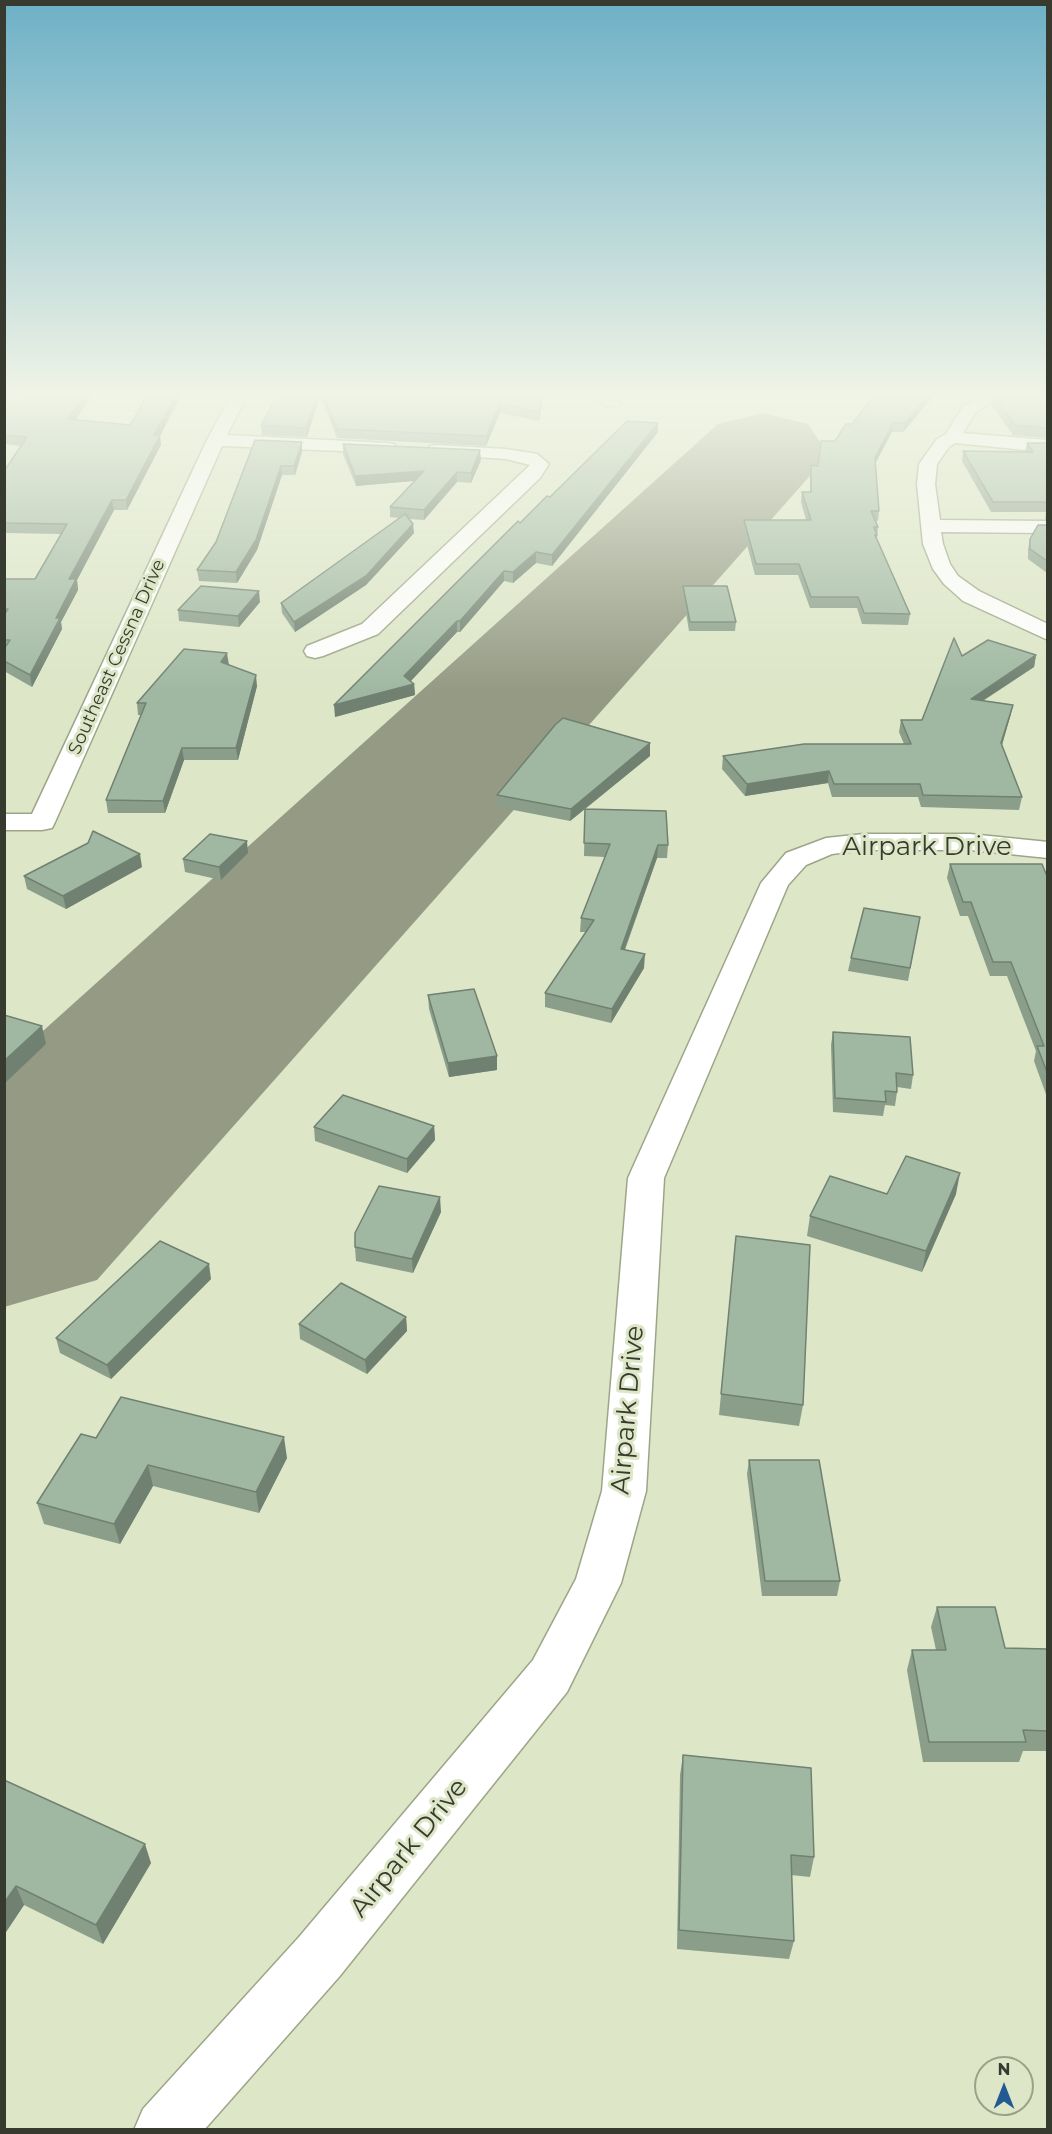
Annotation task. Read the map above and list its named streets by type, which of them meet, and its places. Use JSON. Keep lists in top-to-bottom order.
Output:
{
  "streets": {
    "street": ["Southeast Cessna Drive", "Airpark Drive"]
  },
  "north": "top"
}
